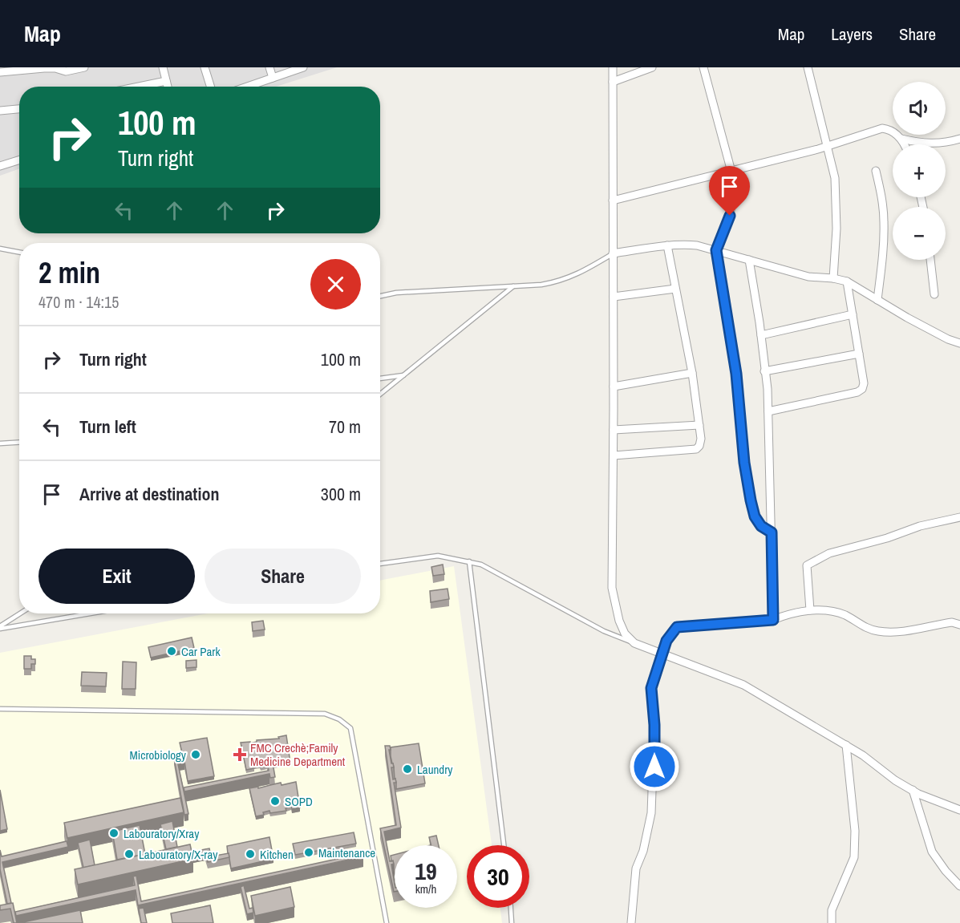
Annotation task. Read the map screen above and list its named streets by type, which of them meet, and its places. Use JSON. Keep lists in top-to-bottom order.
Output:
{
  "places": {
    "other": [
      "Car Park",
      "Microbiology",
      "Laundry",
      "SOPD",
      "Labouratory/Xray",
      "Maintenance",
      "Labouratory/X-ray",
      "Kitchen"
    ],
    "health": ["FMC Crechè;Family Medicine Department"]
  },
  "page": {
    "header": "Map",
    "nav": ["Map", "Layers", "Share"],
    "map_buttons": ["+", "−"],
    "turn": ["100 m", "Turn right"],
    "heading": ["2 min", "470 m · 14:15"],
    "list": [
      {
        "name": "Turn right",
        "value": "100 m"
      },
      {
        "name": "Turn left",
        "value": "70 m"
      },
      {
        "name": "Arrive at destination",
        "value": "300 m"
      }
    ],
    "buttons": ["Exit", "Share"],
    "speed": "19 km/h",
    "limit": "30"
  }
}
